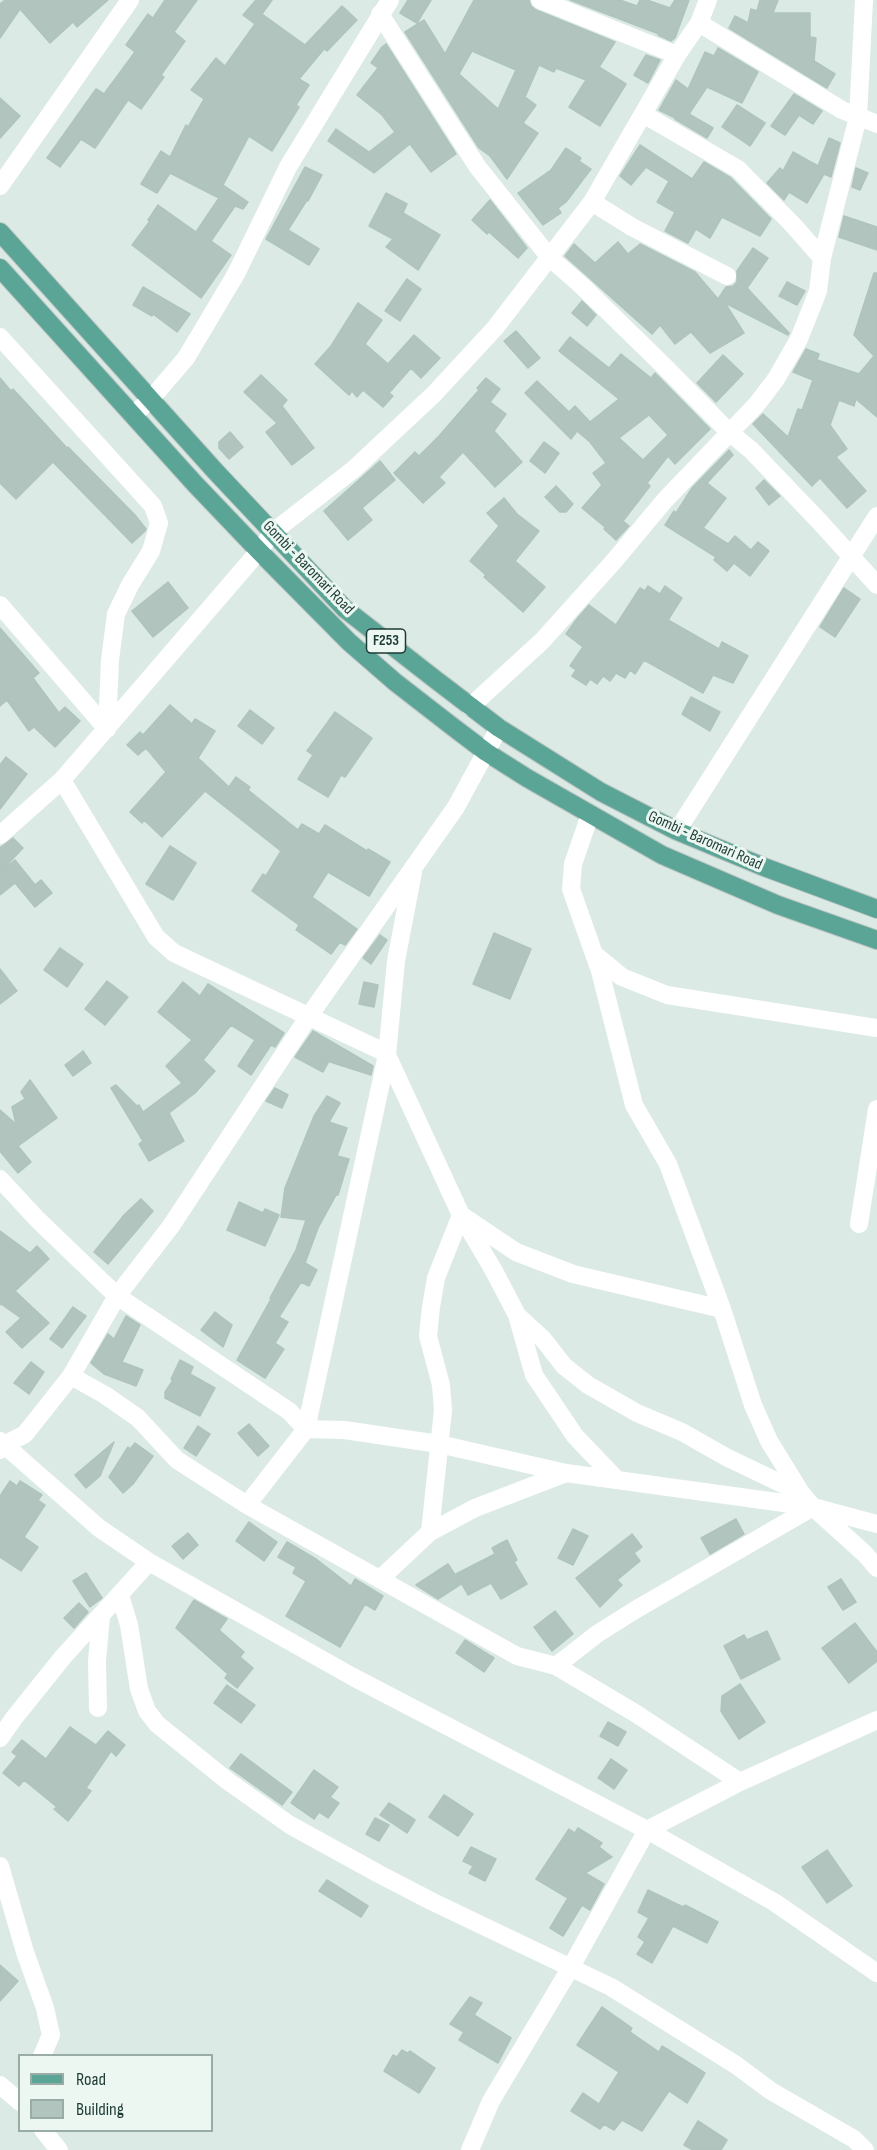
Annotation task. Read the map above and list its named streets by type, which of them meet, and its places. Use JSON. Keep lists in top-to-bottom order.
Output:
{
  "streets": {
    "main road": ["Gombi - Baromari Road", "F253"]
  },
  "legend": ["Road", "Building"]
}
